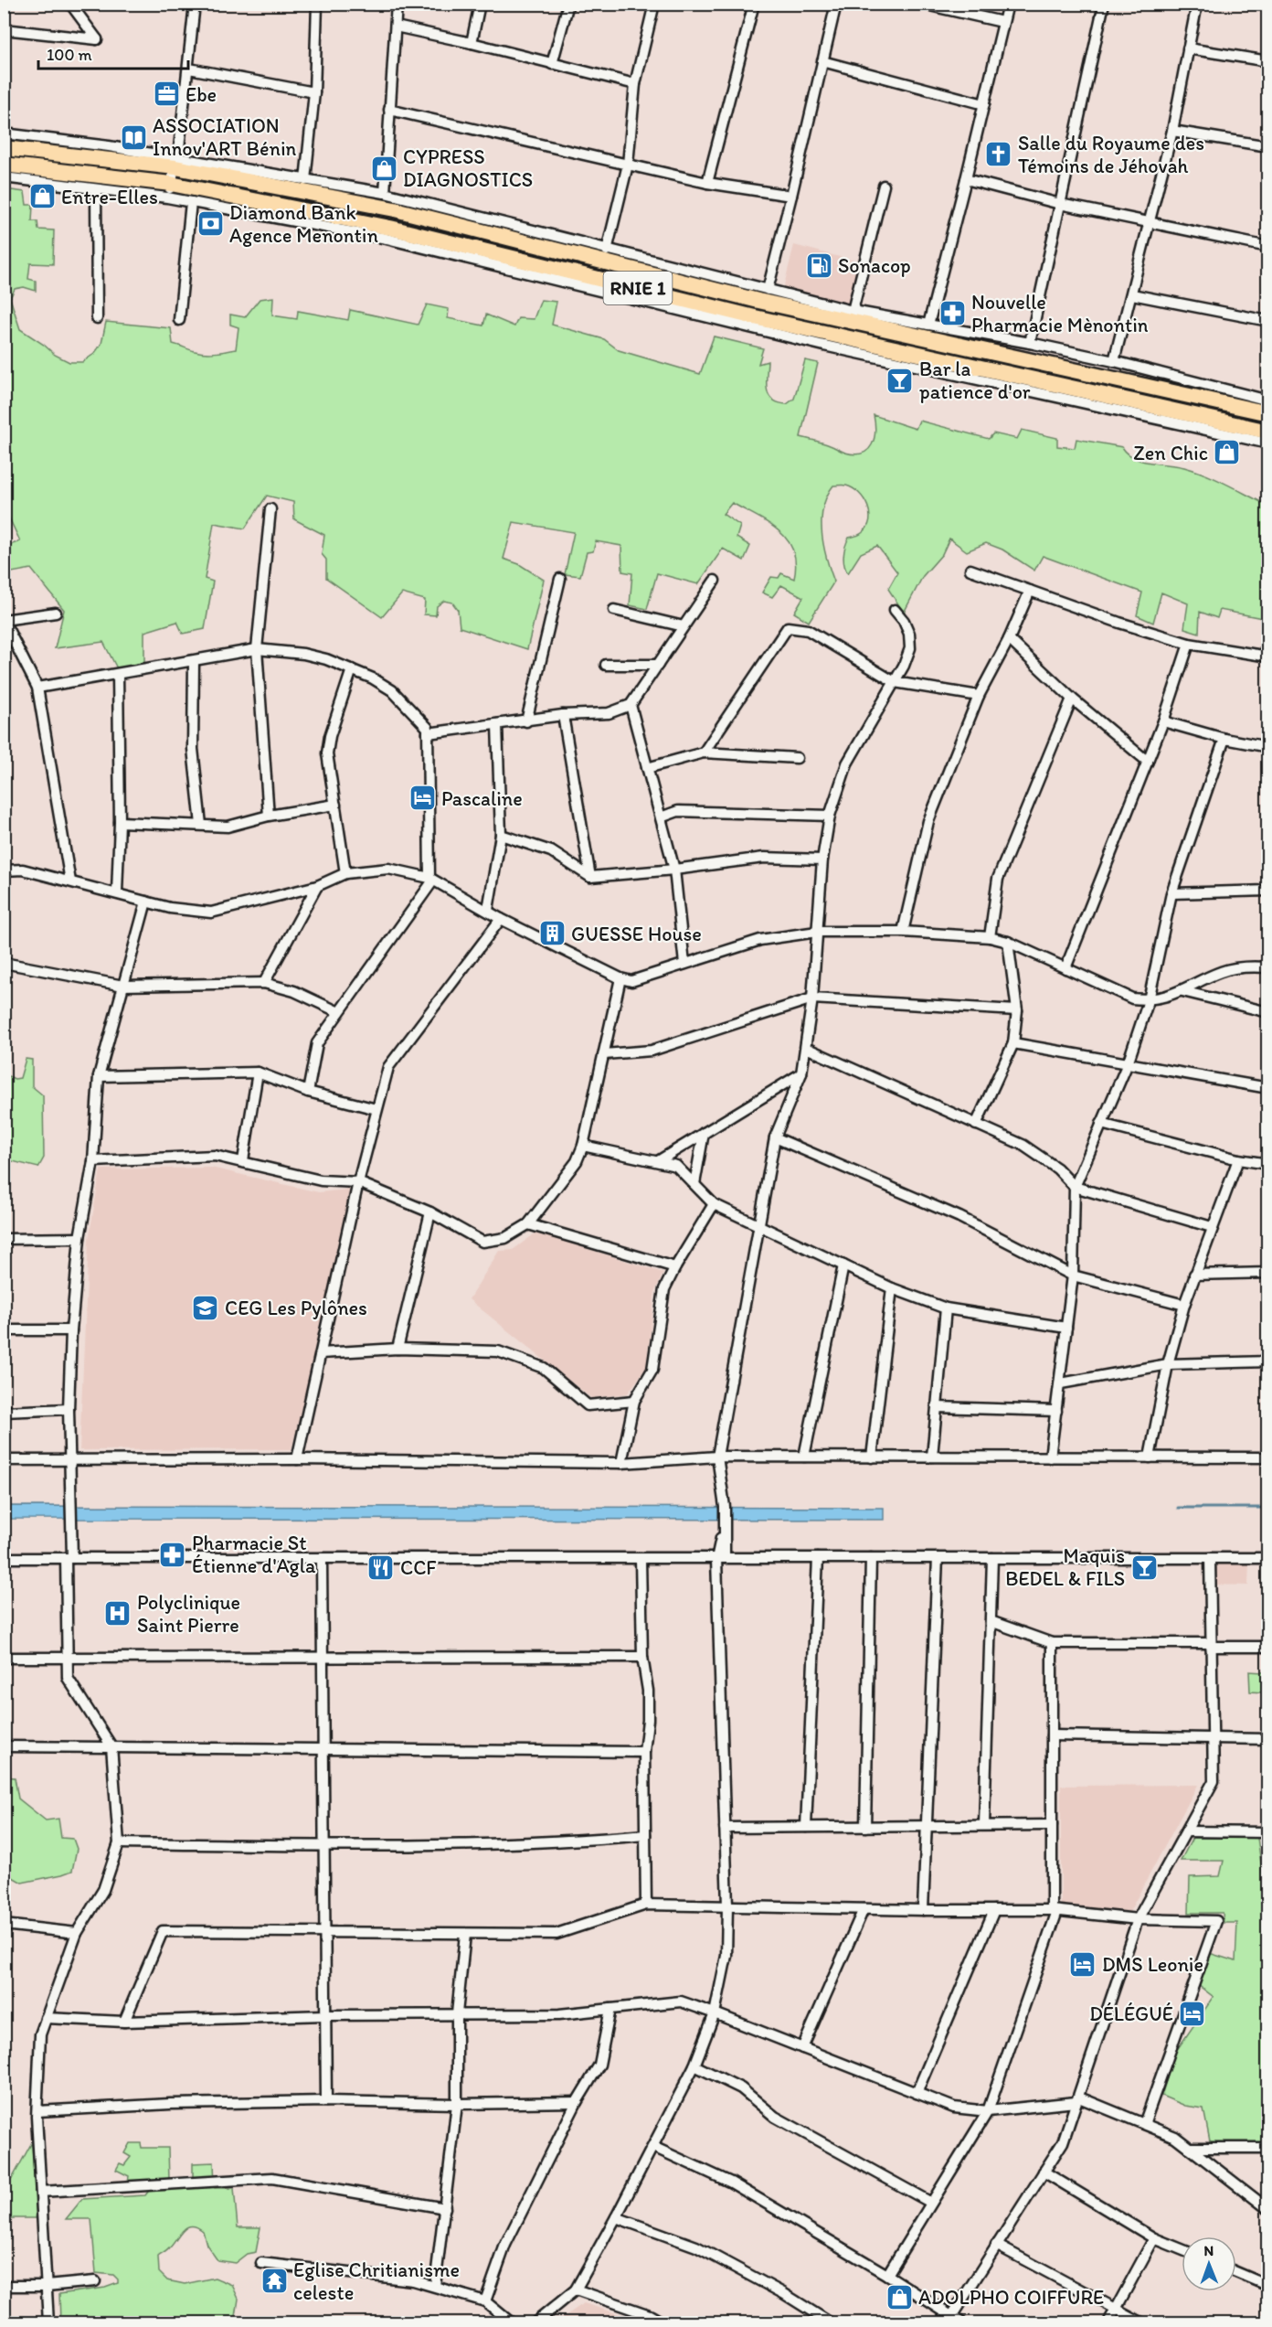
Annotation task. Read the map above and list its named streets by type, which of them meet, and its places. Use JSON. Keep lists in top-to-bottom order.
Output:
{
  "streets": {
    "highway": ["RNIE 1"]
  },
  "places": {
    "office": ["Ebe"],
    "library": ["ASSOCIATION Innov'ART Bénin"],
    "church": ["Salle du Royaume des Témoins de Jéhovah"],
    "shop": [
      "CYPRESS DIAGNOSTICS",
      "Entre-Elles",
      "Zen Chic",
      "ADOLPHO COIFFURE"
    ],
    "bank": ["Diamond Bank Agence Menontin"],
    "fuel station": ["Sonacop"],
    "pharmacy": ["Nouvelle Pharmacie Mènontin", "Pharmacie St Étienne d'Agla"],
    "bar": ["Bar la patience d'or", "Maquis BEDEL & FILS"],
    "hotel": ["Pascaline", "DMS Leonie", "DÉLÉGUÉ"],
    "building": ["GUESSE House"],
    "school or university": ["CEG Les Pylônes"],
    "restaurant": ["CCF"],
    "hospital": ["Polyclinique Saint Pierre"],
    "temple": ["Eglise Chritianisme celeste"]
  },
  "scale_bar": "100 m",
  "north": "top"
}
